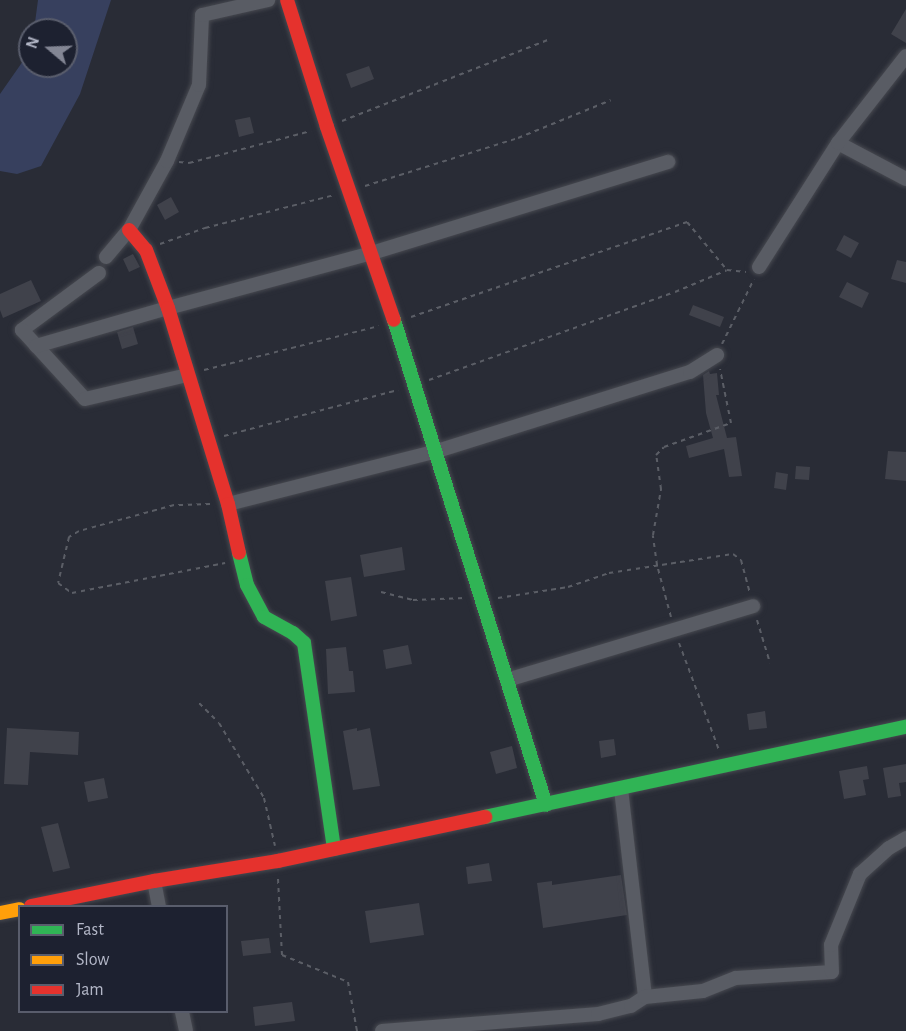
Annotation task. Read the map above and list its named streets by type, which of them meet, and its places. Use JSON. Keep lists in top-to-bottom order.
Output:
{
  "legend": ["Fast", "Slow", "Jam"],
  "north": "left"
}
